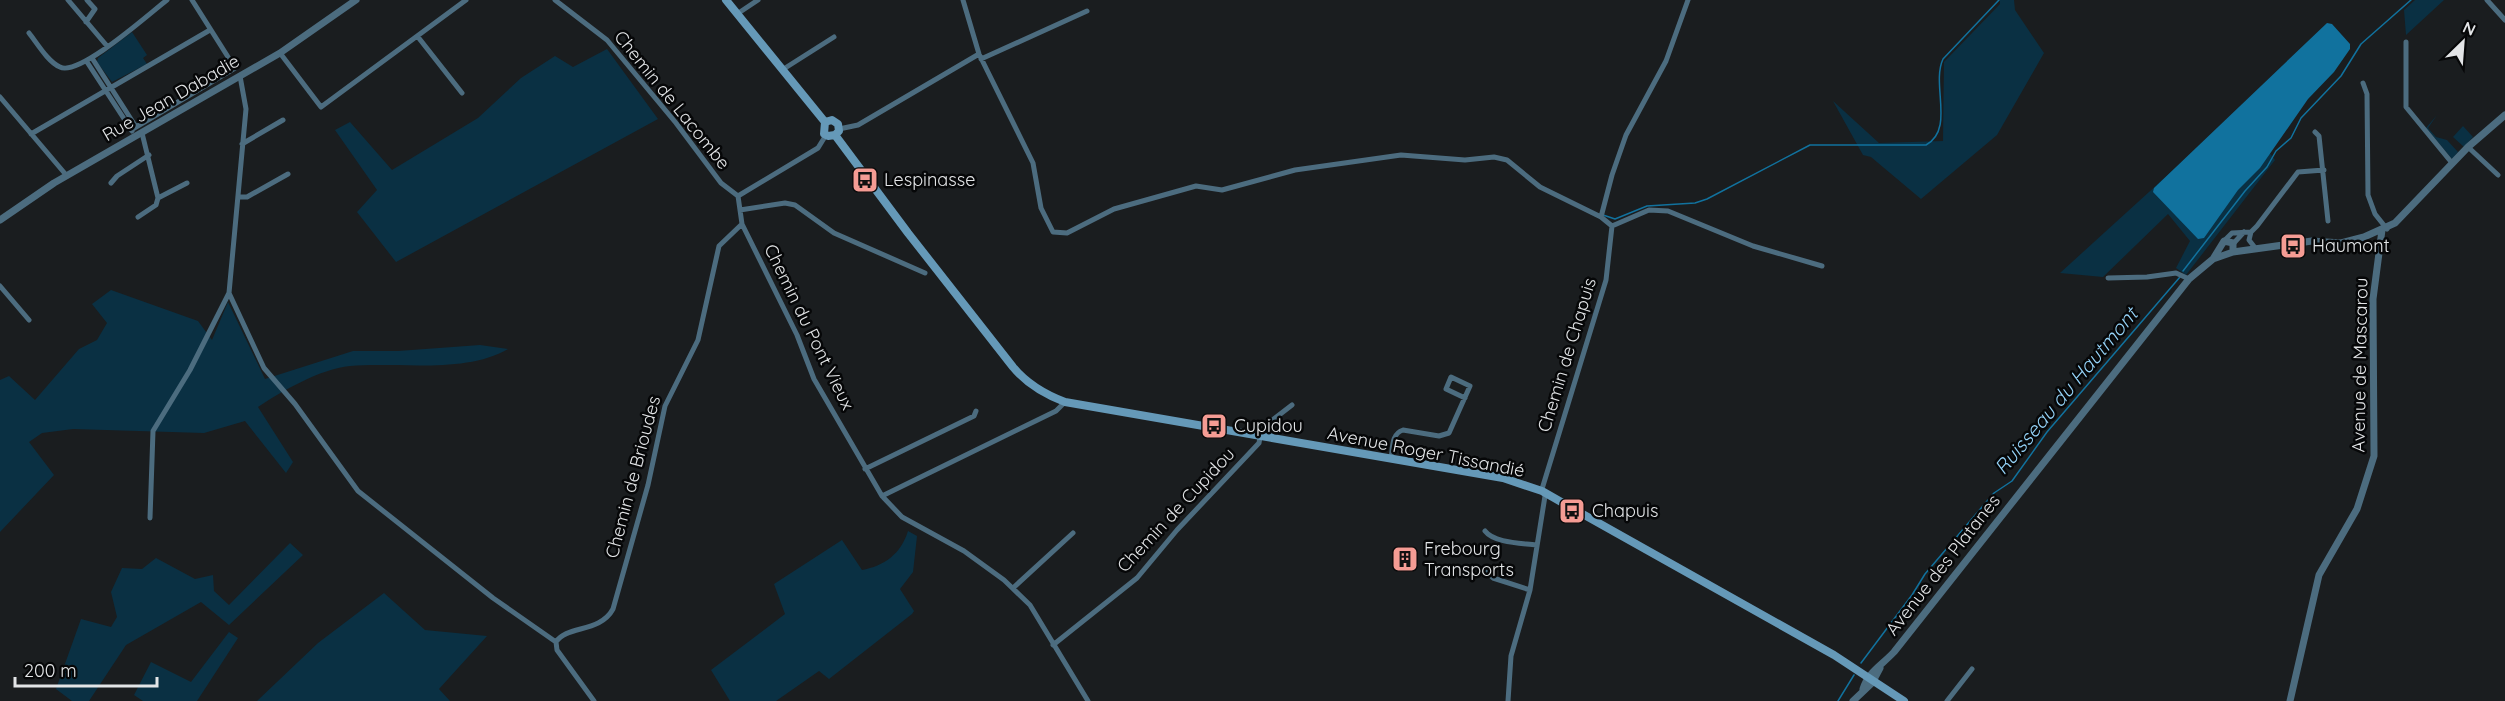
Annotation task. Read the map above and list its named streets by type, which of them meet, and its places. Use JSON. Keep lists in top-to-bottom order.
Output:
{
  "streets": {
    "main road": ["Avenue Roger Tissandié"],
    "street": [
      "Rue Jean Dabadie",
      "Chemin de Lacombe",
      "Chemin du Pont Vieux",
      "Chemin de Chapuis",
      "Avenue de Mascarou",
      "Chemin de Brioudes",
      "Chemin de Cupidou",
      "Avenue des Platanes"
    ]
  },
  "crossings": [
    ["Chemin du Pont Vieux", "Chemin de Brioudes"],
    ["Chemin du Pont Vieux", "Chemin de Cupidou"],
    ["Chemin de Chapuis", "Avenue Roger Tissandié"],
    ["Avenue Roger Tissandié", "Chemin de Cupidou"],
    ["Avenue Roger Tissandié", "Avenue des Platanes"]
  ],
  "water": ["Ruisseau du Hautmont"],
  "places": {
    "bus stop": [
      "Lespinasse",
      "Haumont",
      "Cupidou",
      "Chapuis"
    ],
    "building": ["Frebourg Transports"]
  },
  "scale_bar": "200 m",
  "north": "top right"
}
